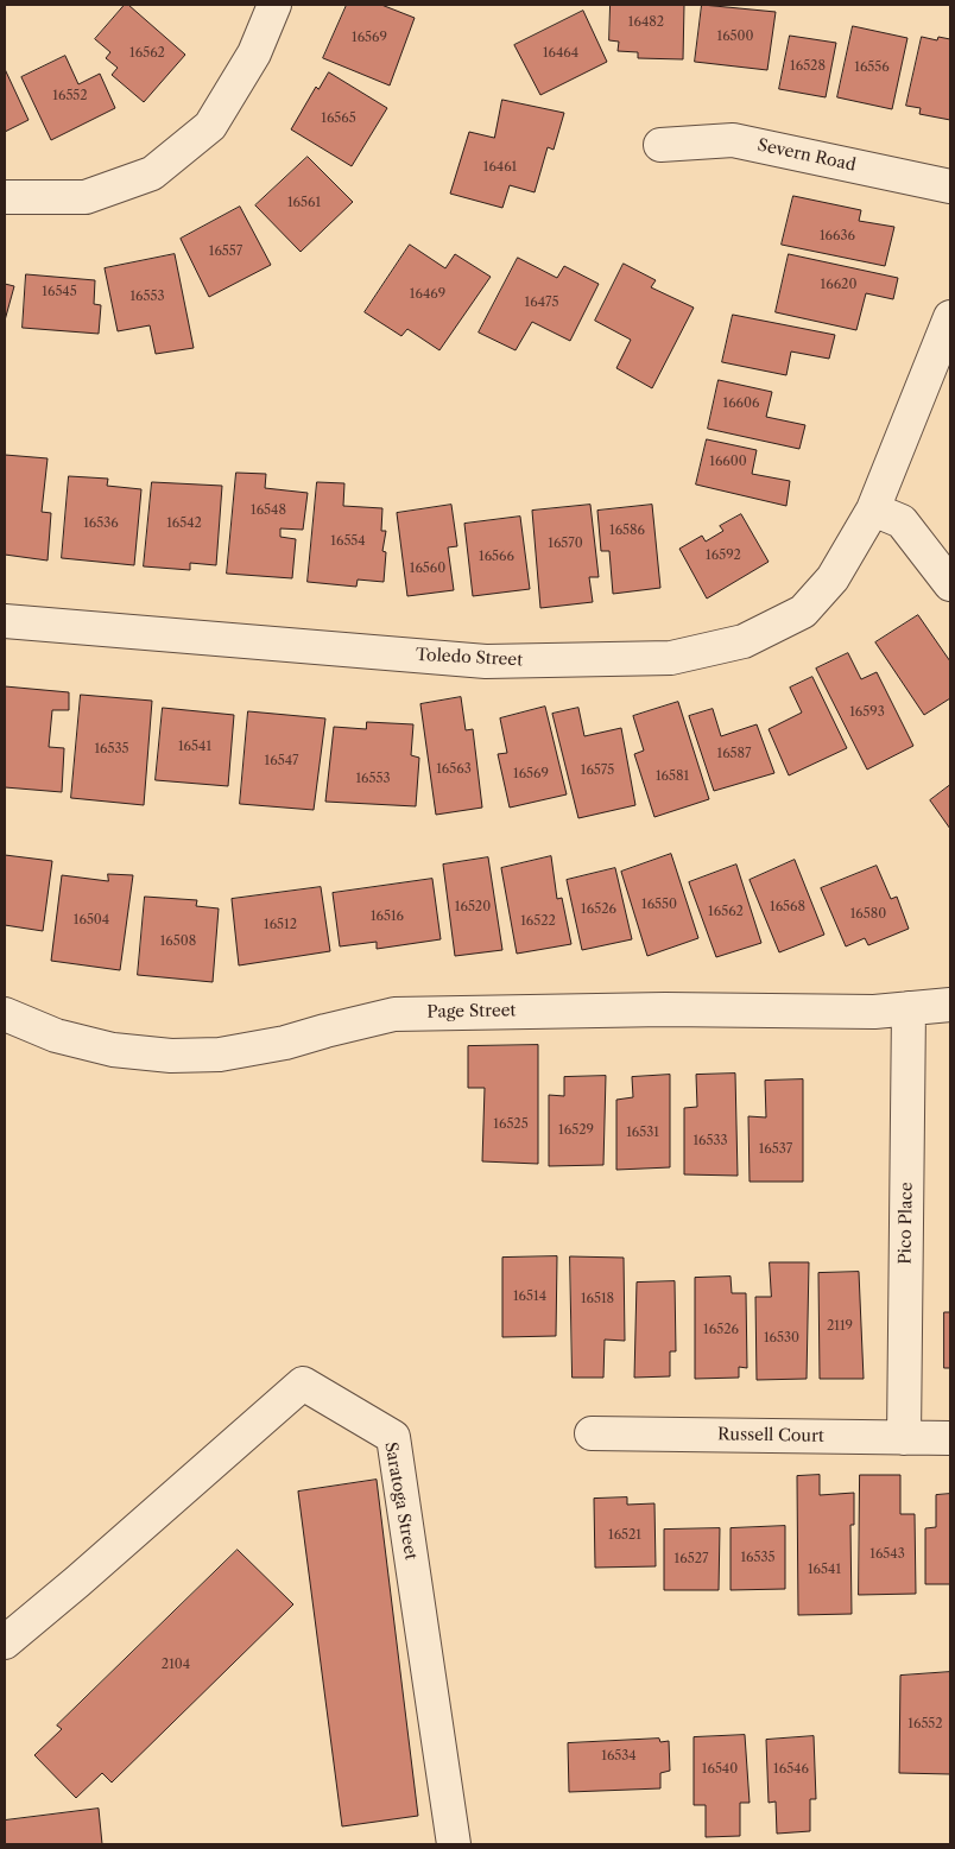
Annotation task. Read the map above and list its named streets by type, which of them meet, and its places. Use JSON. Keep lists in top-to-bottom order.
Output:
{
  "streets": {
    "street": [
      "Severn Road",
      "Toledo Street",
      "Page Street",
      "Pico Place",
      "Russell Court",
      "Saratoga Street"
    ]
  },
  "crossings": [
    ["Page Street", "Pico Place"],
    ["Pico Place", "Russell Court"]
  ],
  "house_numbers": [
    "16482",
    "16500",
    "16569",
    "16562",
    "16464",
    "16528",
    "16556",
    "16552",
    "16565",
    "16461",
    "16561",
    "16636",
    "16557",
    "16620",
    "16545",
    "16469",
    "16553",
    "16475",
    "16606",
    "16600",
    "16548",
    "16536",
    "16542",
    "16586",
    "16554",
    "16570",
    "16592",
    "16566",
    "16560",
    "16593",
    "16541",
    "16535",
    "16587",
    "16547",
    "16563",
    "16575",
    "16569",
    "16581",
    "16553",
    "16550",
    "16520",
    "16568",
    "16526",
    "16562",
    "16580",
    "16516",
    "16504",
    "16522",
    "16512",
    "16508",
    "16525",
    "16529",
    "16531",
    "16533",
    "16537",
    "16514",
    "16518",
    "2119",
    "16526",
    "16530",
    "16521",
    "16543",
    "16535",
    "16527",
    "16541",
    "2104",
    "16552",
    "16534",
    "16540",
    "16546"
  ]
}
